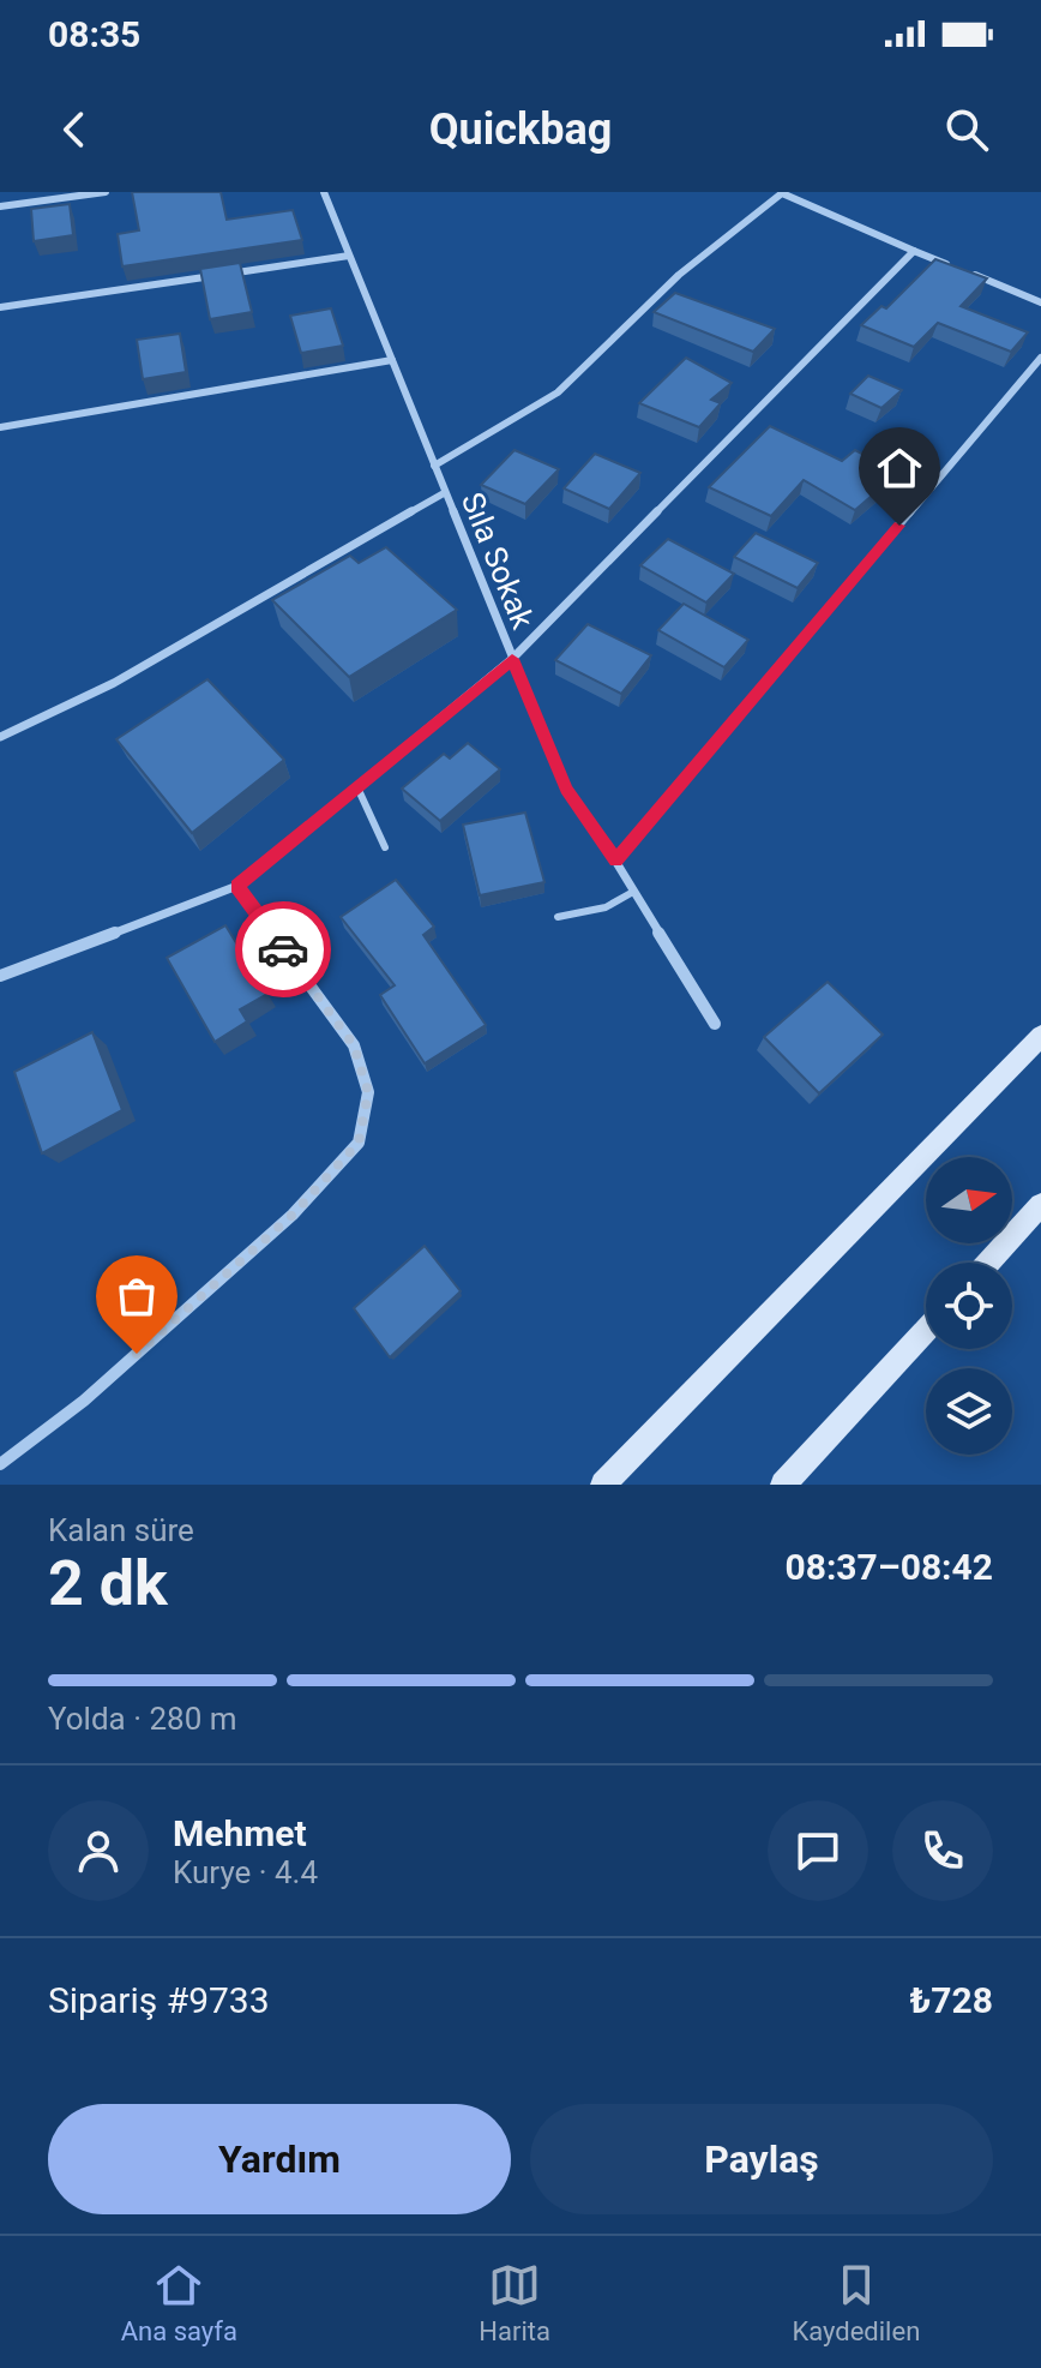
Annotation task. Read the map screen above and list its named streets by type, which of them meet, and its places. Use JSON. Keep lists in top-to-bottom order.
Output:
{
  "streets": {
    "street": ["Sıla Sokak"]
  },
  "north": "right",
  "page": {
    "status": "08:35",
    "header": "Quickbag",
    "heading": ["2 dk", "Kalan süre", "08:37–08:42"],
    "panel": [
      "Mehmet",
      "Kurye · 4.4",
      "Sipariş #9733",
      "₺728"
    ],
    "bar": "Yolda · 280 m",
    "buttons": ["Yardım", "Paylaş"],
    "tabs": ["Ana sayfa", "Harita", "Kaydedilen"]
  }
}
